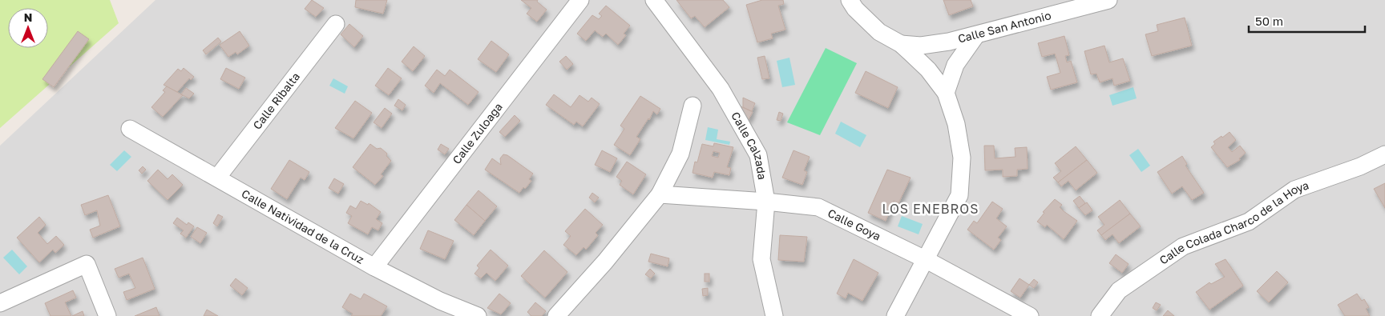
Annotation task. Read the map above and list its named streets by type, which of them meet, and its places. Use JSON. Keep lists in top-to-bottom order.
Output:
{
  "streets": {
    "street": [
      "Calle San Antonio",
      "Calle Ribalta",
      "Calle Zuloaga",
      "Calle Calzada",
      "Calle Colada Charco de la Hoya",
      "Calle Goya",
      "Calle Natividad de la Cruz"
    ]
  },
  "crossings": [
    ["Calle Ribalta", "Calle Natividad de la Cruz"],
    ["Calle Zuloaga", "Calle Natividad de la Cruz"],
    ["Calle Calzada", "Calle Goya"]
  ],
  "districts": ["LOS ENEBROS"],
  "scale_bar": "50 m",
  "north": "top"
}
